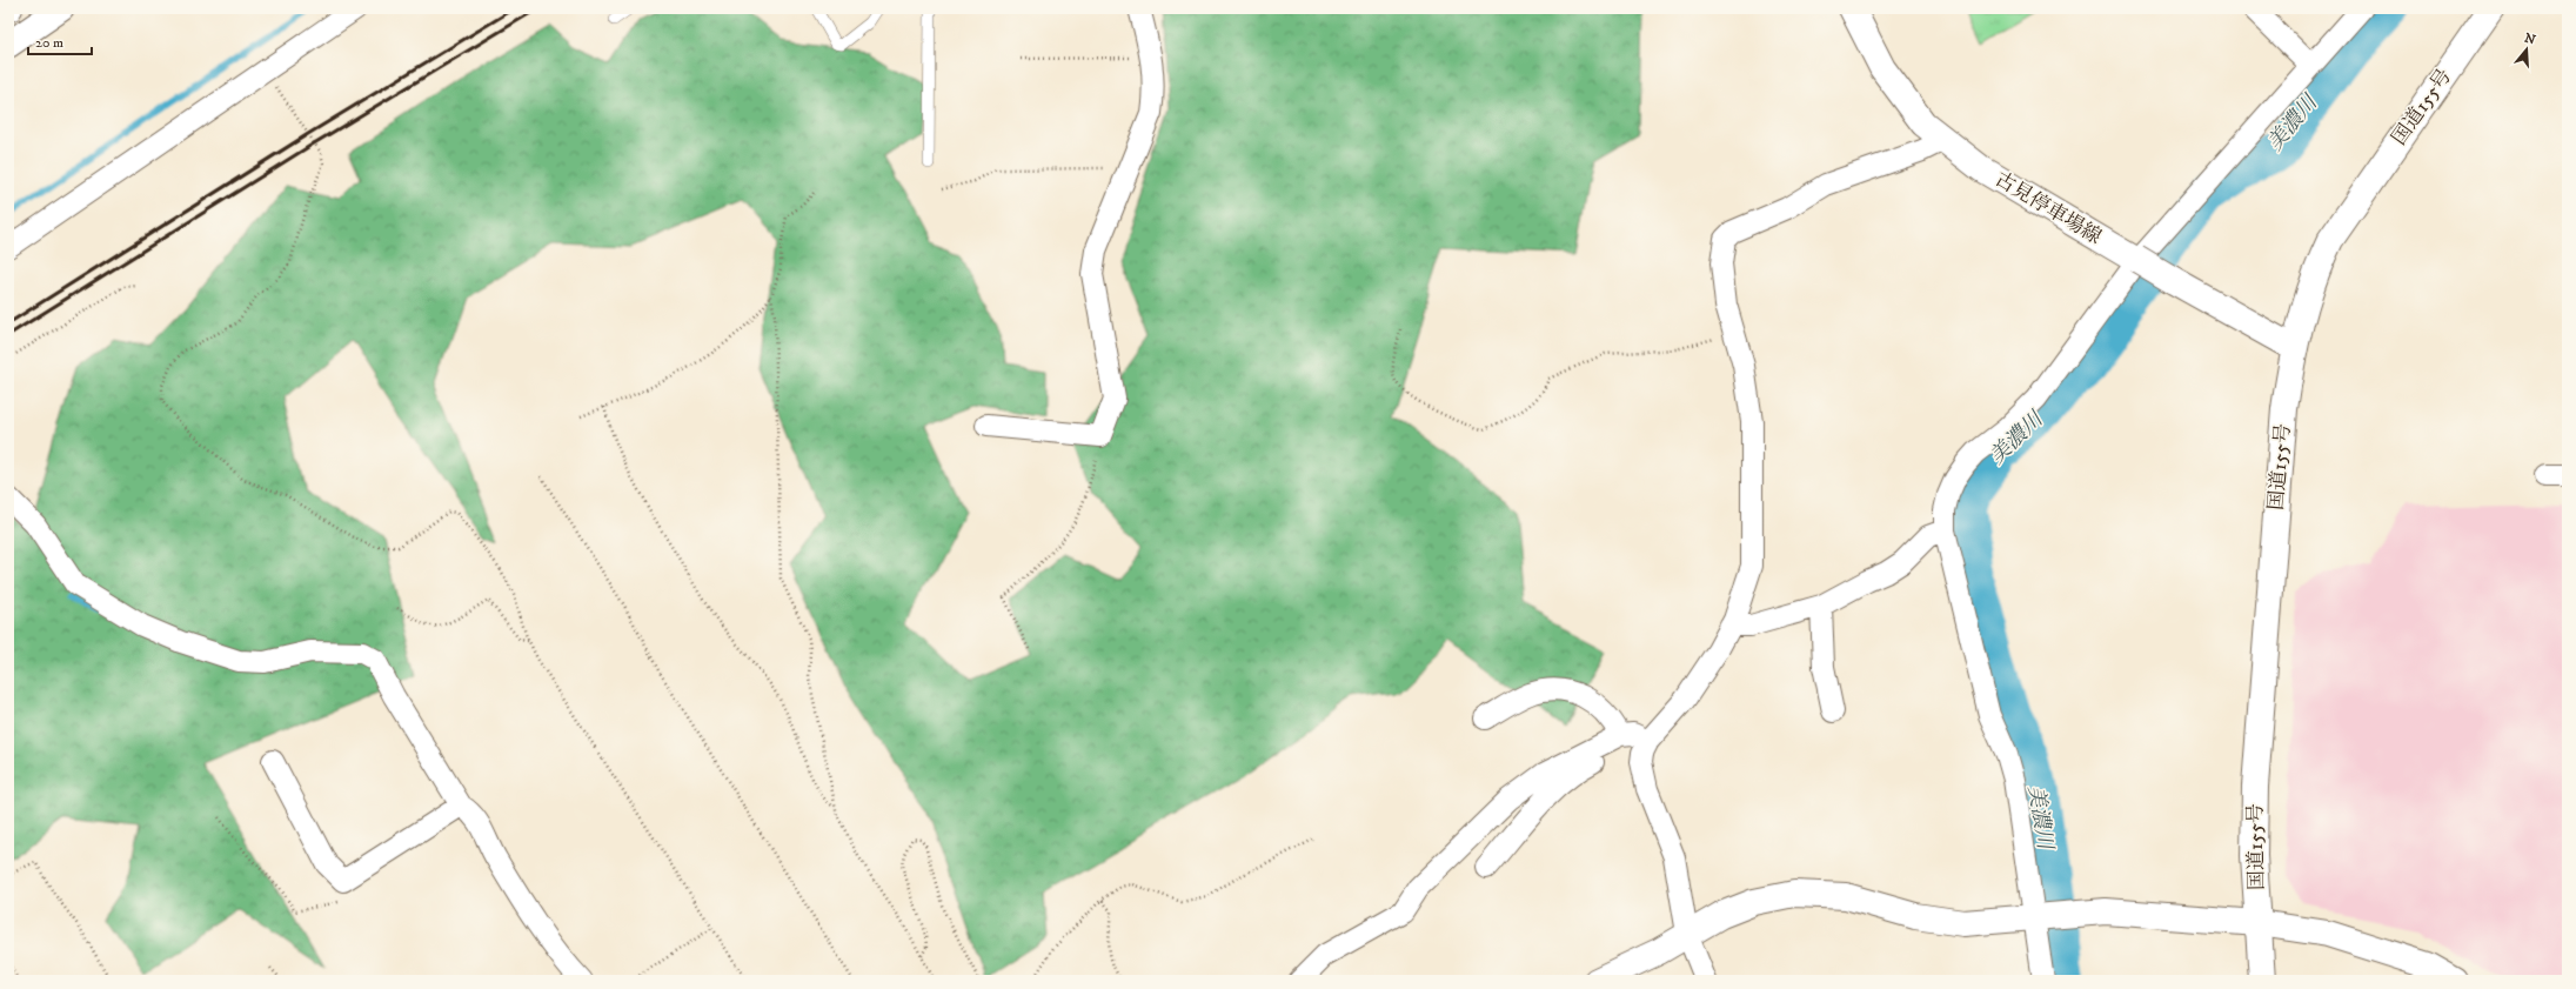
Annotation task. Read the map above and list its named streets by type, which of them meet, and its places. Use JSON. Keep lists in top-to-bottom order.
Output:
{
  "streets": {
    "main road": ["国道155号", "古見停車場線"]
  },
  "crossings": [
    ["国道155号", "古見停車場線"]
  ],
  "water": ["美濃川"],
  "scale_bar": "20 m",
  "north": "top"
}
